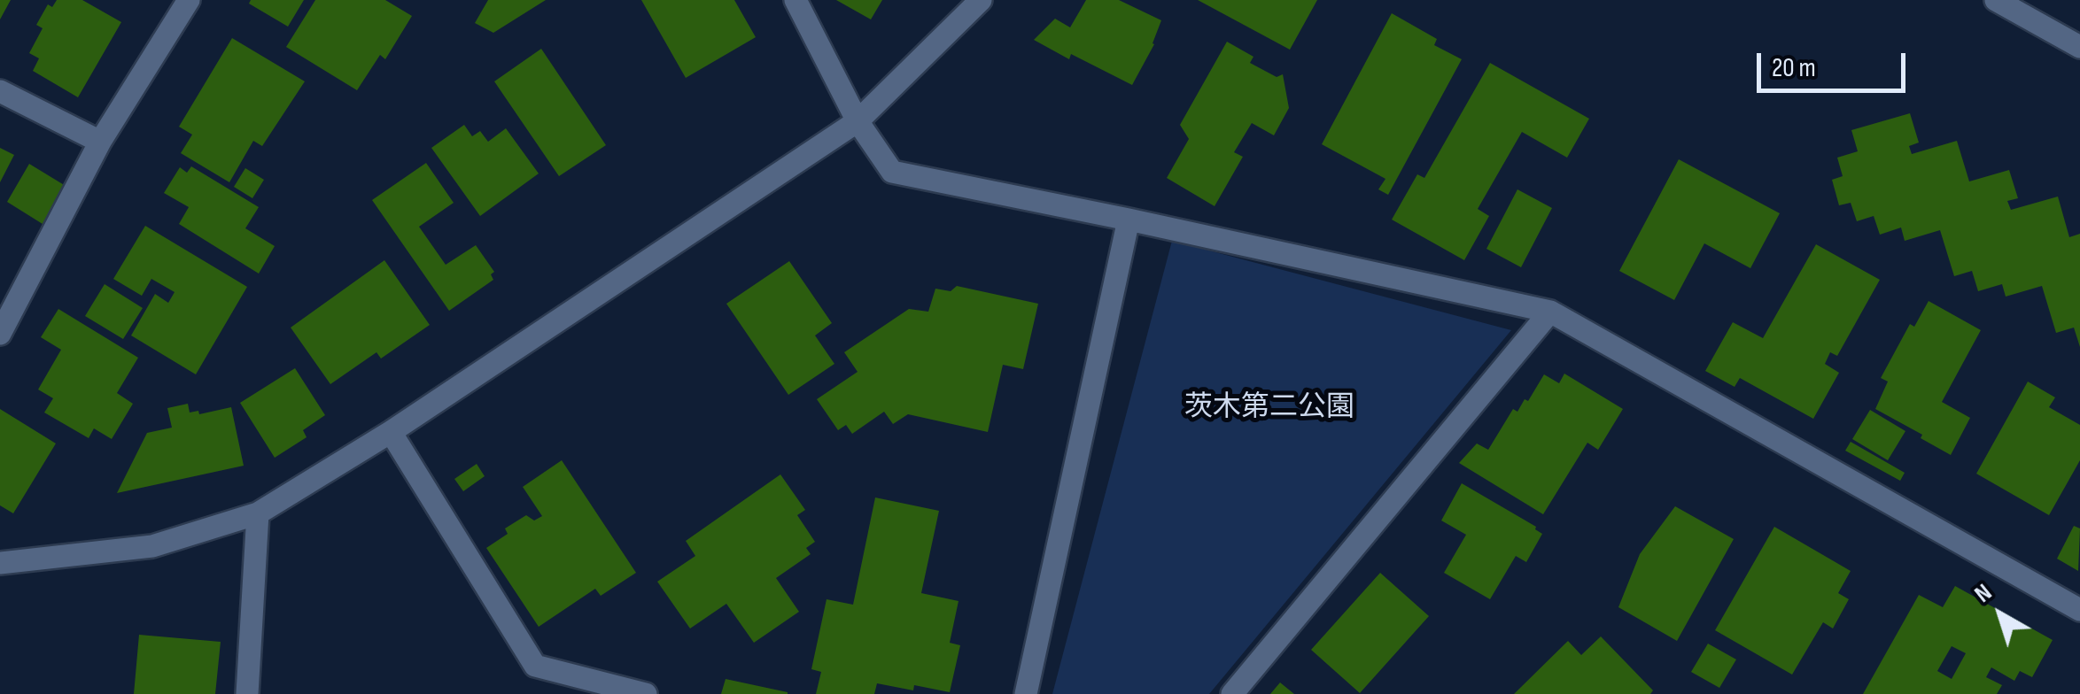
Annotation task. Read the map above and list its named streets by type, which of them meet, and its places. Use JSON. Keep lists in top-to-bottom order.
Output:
{
  "parks": ["茨木第二公園"],
  "scale_bar": "20 m",
  "north": "top left"
}
